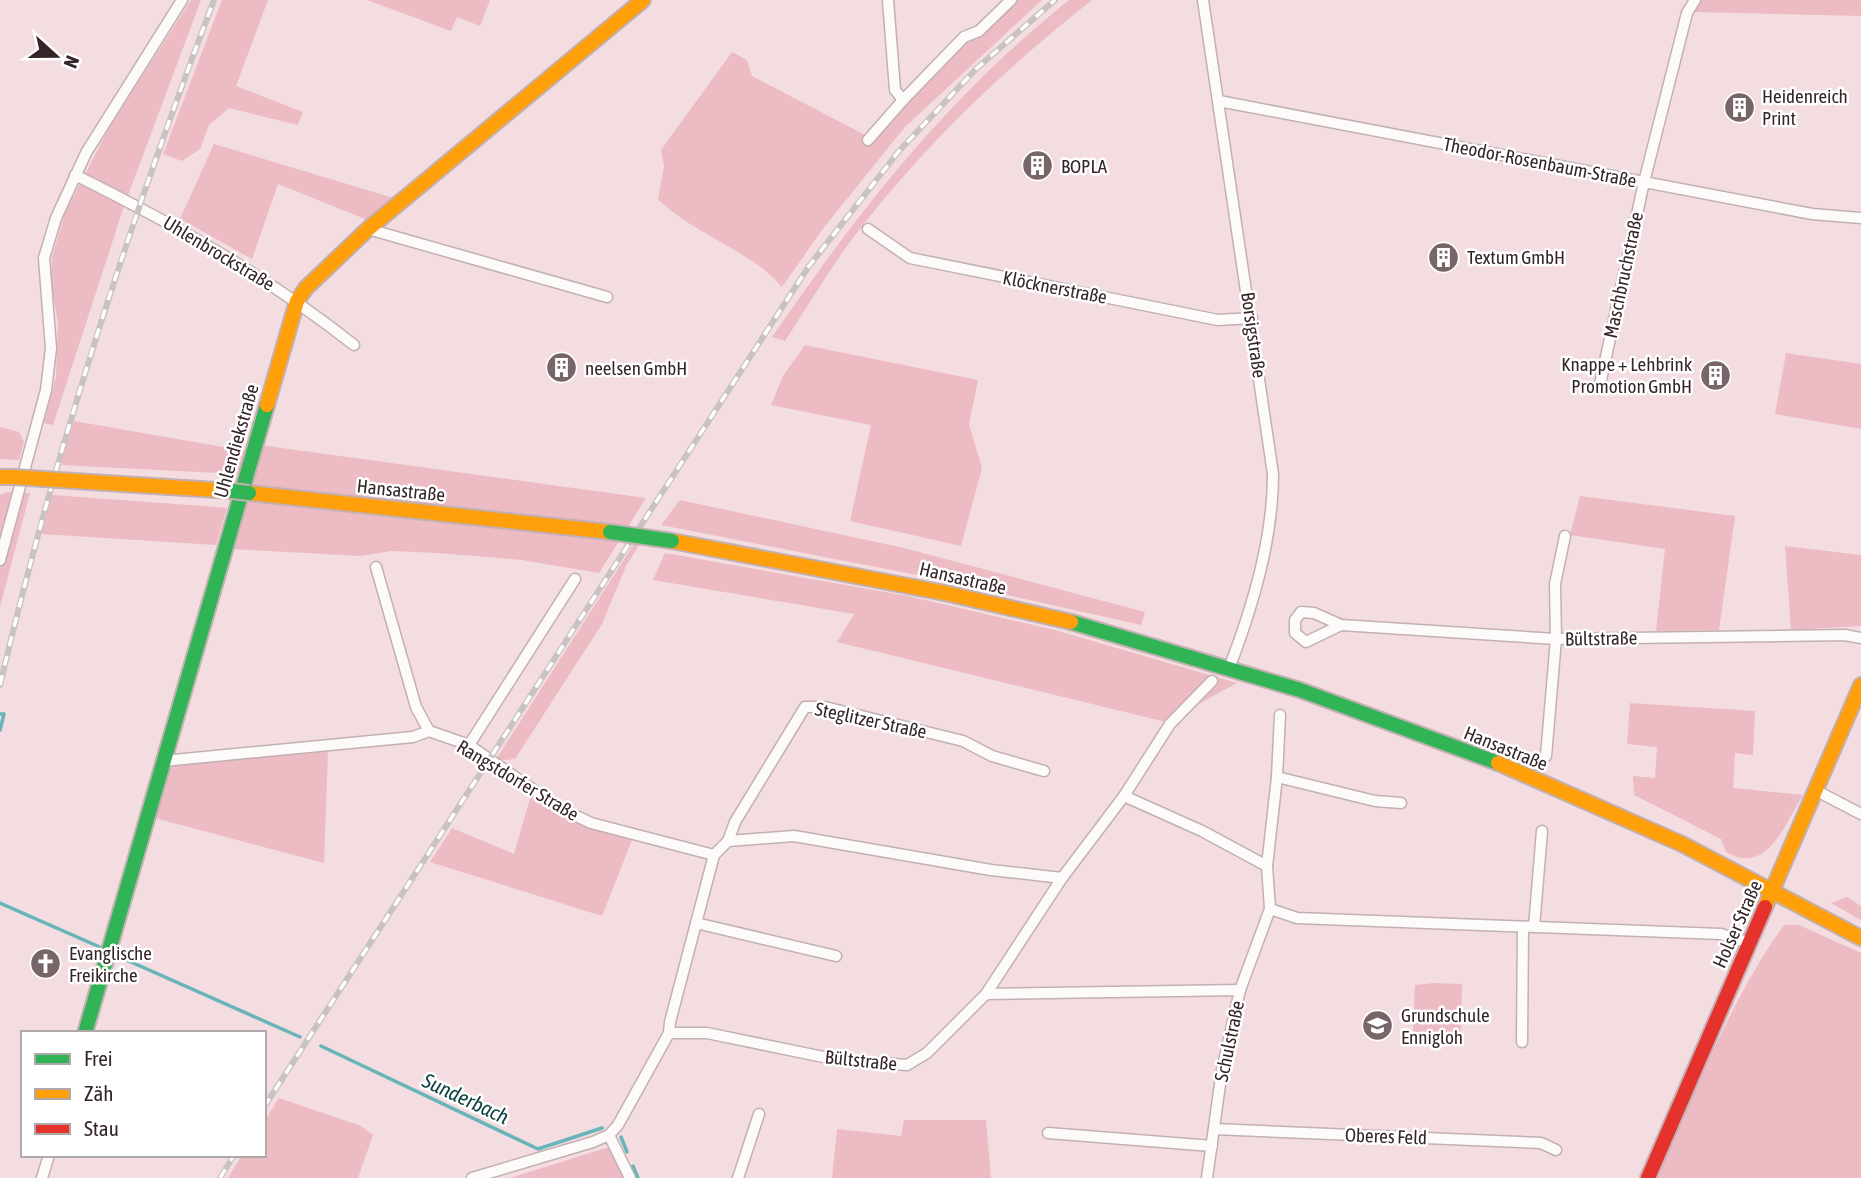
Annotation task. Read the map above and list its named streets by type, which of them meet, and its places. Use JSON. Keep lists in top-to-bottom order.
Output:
{
  "streets": {
    "main road": ["Uhlendiekstraße", "Hansastraße", "Holser Straße"],
    "street": [
      "Theodor-Rosenbaum-Straße",
      "Uhlenbrockstraße",
      "Maschbruchstraße",
      "Klöcknerstraße",
      "Borsigstraße",
      "Bültstraße",
      "Steglitzer Straße",
      "Rangstdorfer Straße",
      "Schulstraße",
      "Oberes Feld"
    ]
  },
  "crossings": [
    ["Theodor-Rosenbaum-Straße", "Maschbruchstraße"],
    ["Theodor-Rosenbaum-Straße", "Borsigstraße"],
    ["Uhlenbrockstraße", "Uhlendiekstraße"],
    ["Klöcknerstraße", "Borsigstraße"],
    ["Borsigstraße", "Hansastraße"],
    ["Hansastraße", "Holser Straße"],
    ["Schulstraße", "Oberes Feld"]
  ],
  "water": ["Sunderbach"],
  "places": {
    "building": [
      "Heidenreich Print",
      "BOPLA",
      "Textum GmbH",
      "neelsen GmbH",
      "Knappe + Lehbrink Promotion GmbH"
    ],
    "church": ["Evanglische Freikirche"],
    "school or university": ["Grundschule Ennigloh"]
  },
  "legend": ["Frei", "Zäh", "Stau"],
  "north": "right"
}
